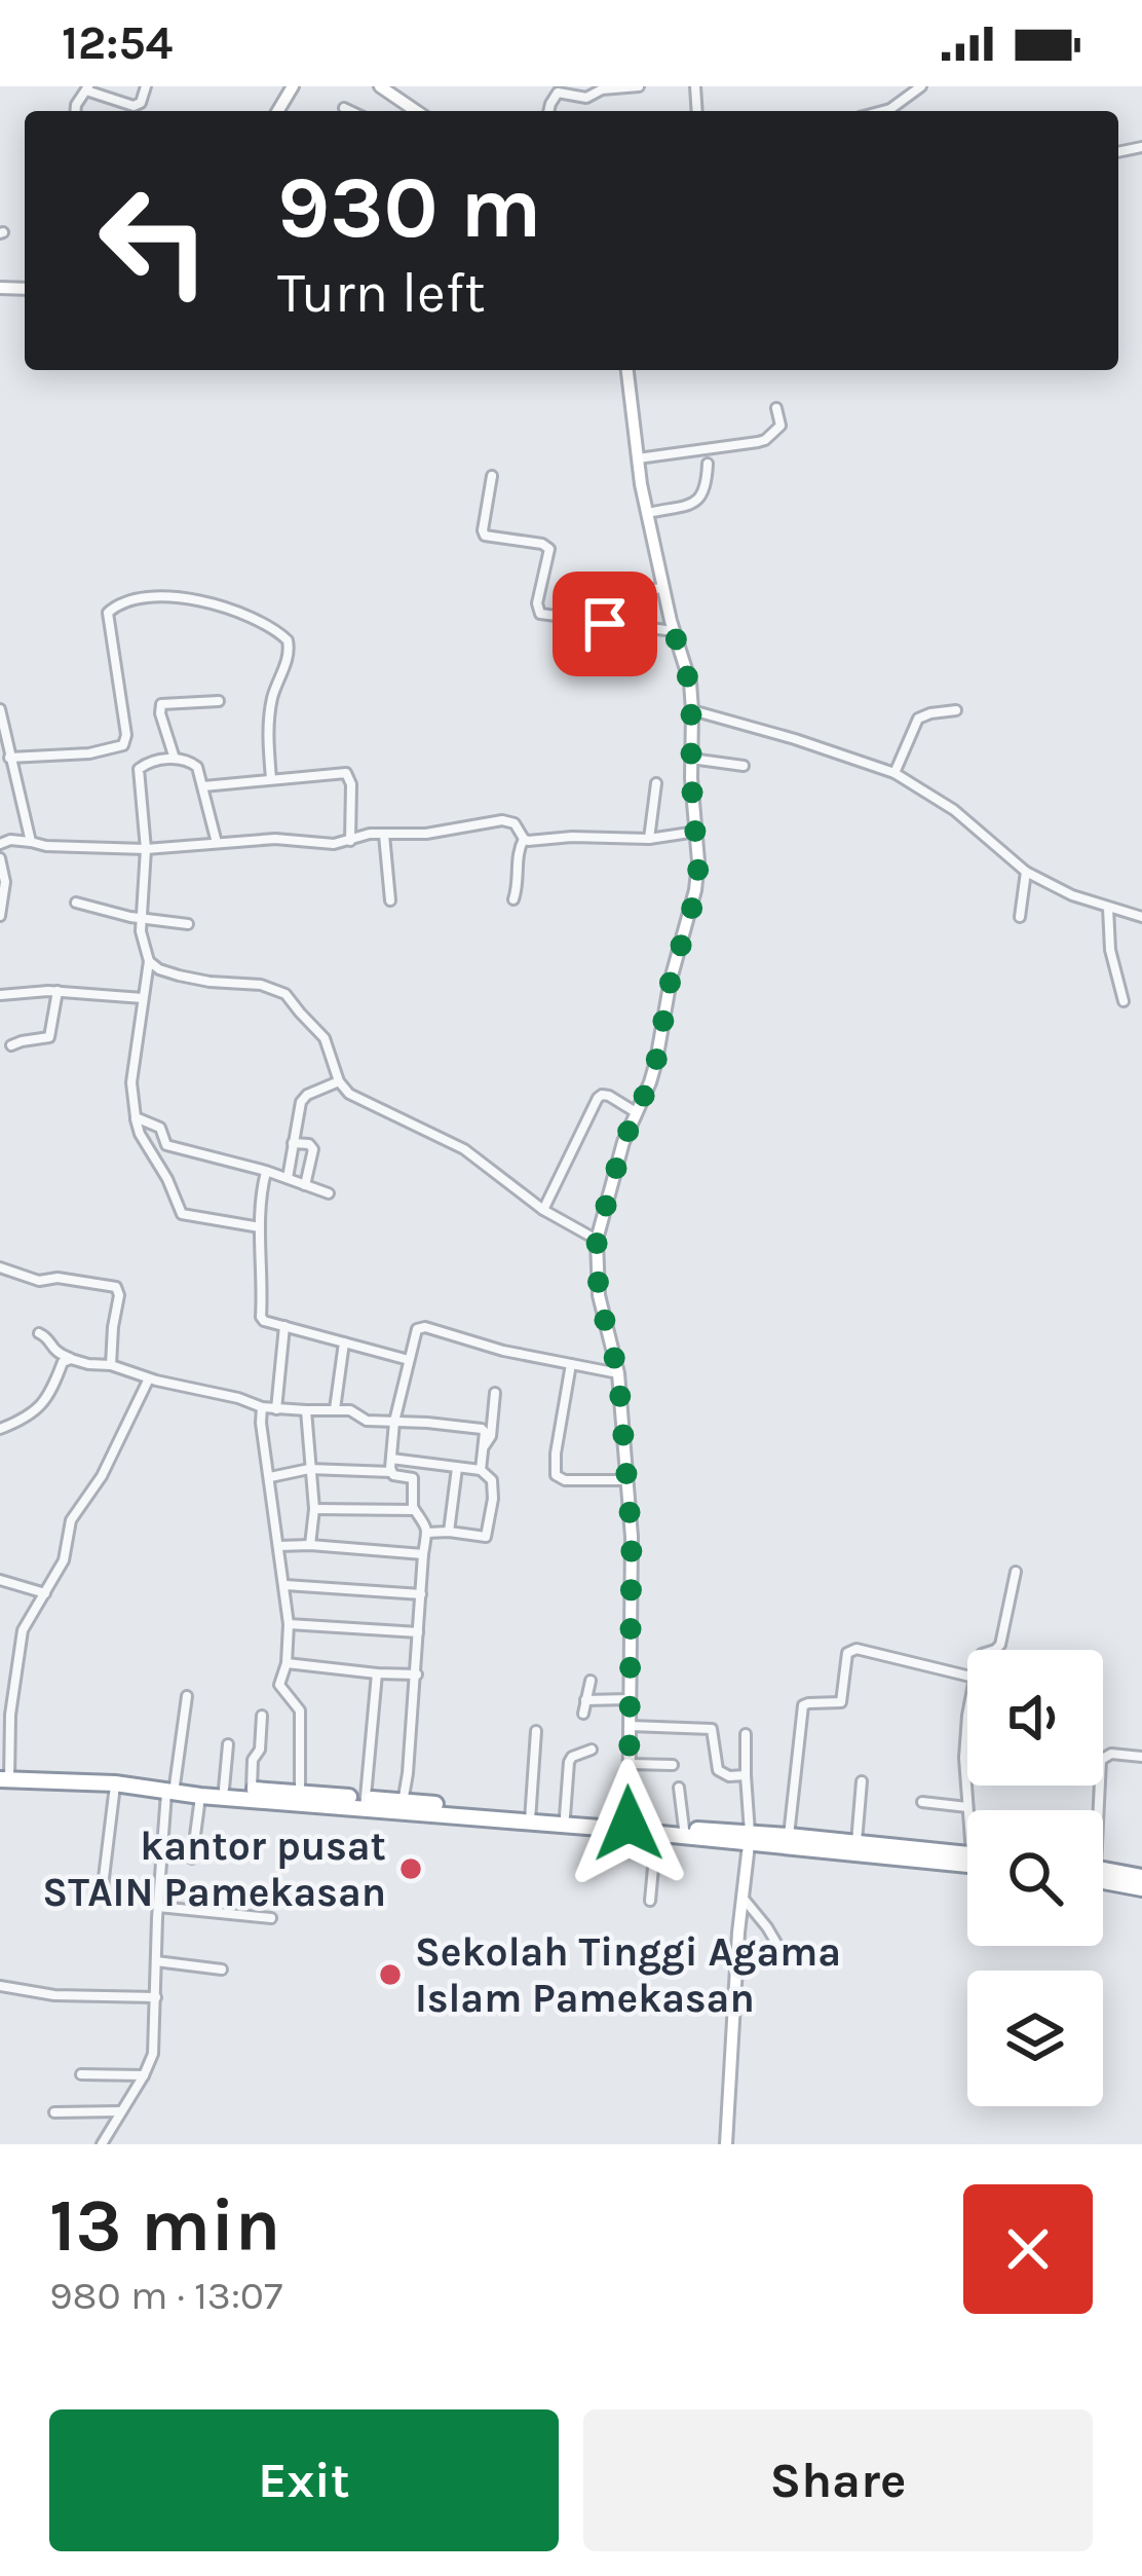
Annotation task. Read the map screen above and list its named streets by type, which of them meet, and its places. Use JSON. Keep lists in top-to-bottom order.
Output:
{
  "places": ["kantor pusat STAIN Pamekasan", "Sekolah Tinggi Agama Islam Pamekasan"],
  "page": {
    "status": "12:54",
    "turn": ["930 m", "Turn left"],
    "heading": ["13 min", "980 m · 13:07"],
    "buttons": ["Exit", "Share"]
  }
}
